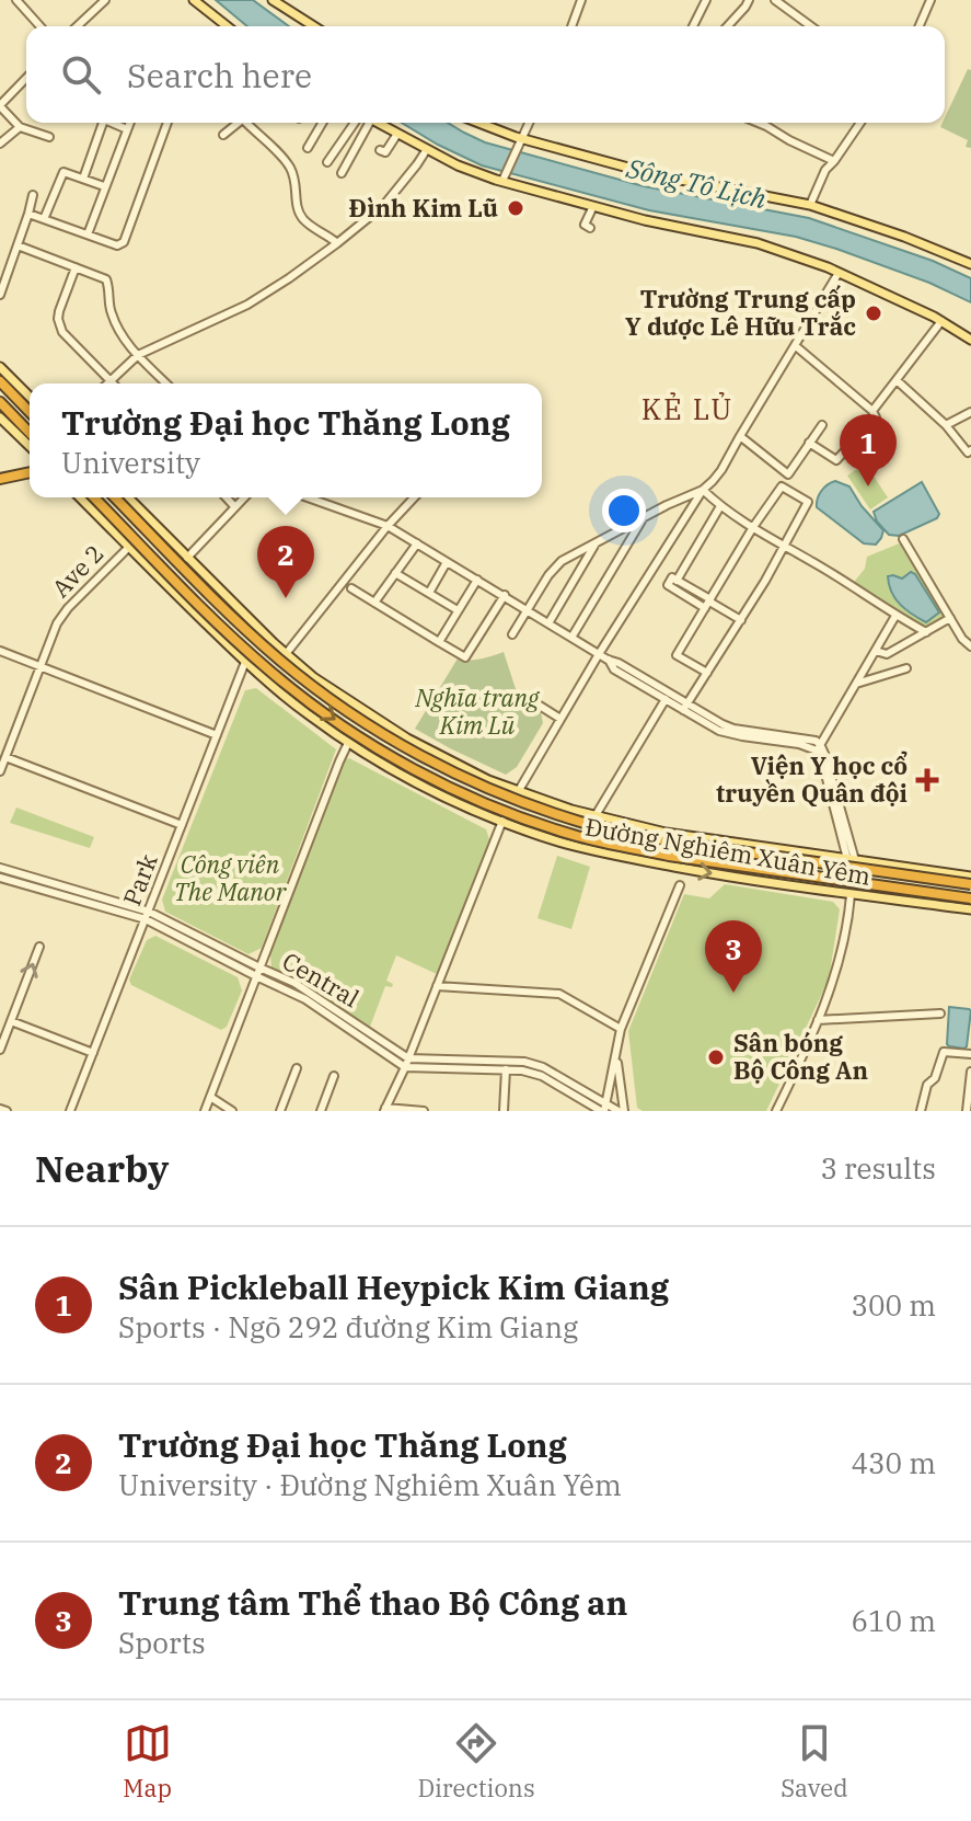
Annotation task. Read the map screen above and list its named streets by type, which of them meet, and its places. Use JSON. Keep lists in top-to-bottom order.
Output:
{
  "streets": {
    "main road": ["Đường Nghiêm Xuân Yêm"],
    "street": ["Ave 2", "Park", "Central"]
  },
  "crossings": [
    ["Ave 2", "Đường Nghiêm Xuân Yêm"],
    ["Đường Nghiêm Xuân Yêm", "Park"],
    ["Park", "Central"]
  ],
  "districts": ["KẺ LỦ"],
  "water": ["Sông Tô Lịch"],
  "parks": ["Nghĩa trang Kim Lũ", "Công viên The Manor"],
  "places": {
    "other": ["Đình Kim Lũ", "Trường Trung cấp Y dược Lê Hữu Trắc", "Sân bóng Bộ Công An"],
    "health": ["Viện Y học cổ truyền Quân đội"]
  },
  "page": {
    "search": "Search here",
    "popup": ["Trường Đại học Thăng Long", "University"],
    "pins": ["1", "2", "3"],
    "heading": ["Nearby", "3 results"],
    "list": [
      {
        "mark": "1",
        "name": "Sân Pickleball Heypick Kim Giang",
        "note": "Sports · Ngõ 292 đường Kim Giang",
        "value": "300 m"
      },
      {
        "mark": "2",
        "name": "Trường Đại học Thăng Long",
        "note": "University · Đường Nghiêm Xuân Yêm",
        "value": "430 m"
      },
      {
        "mark": "3",
        "name": "Trung tâm Thể thao Bộ Công an",
        "note": "Sports",
        "value": "610 m"
      }
    ],
    "nav": ["Map", "Directions", "Saved"]
  }
}
